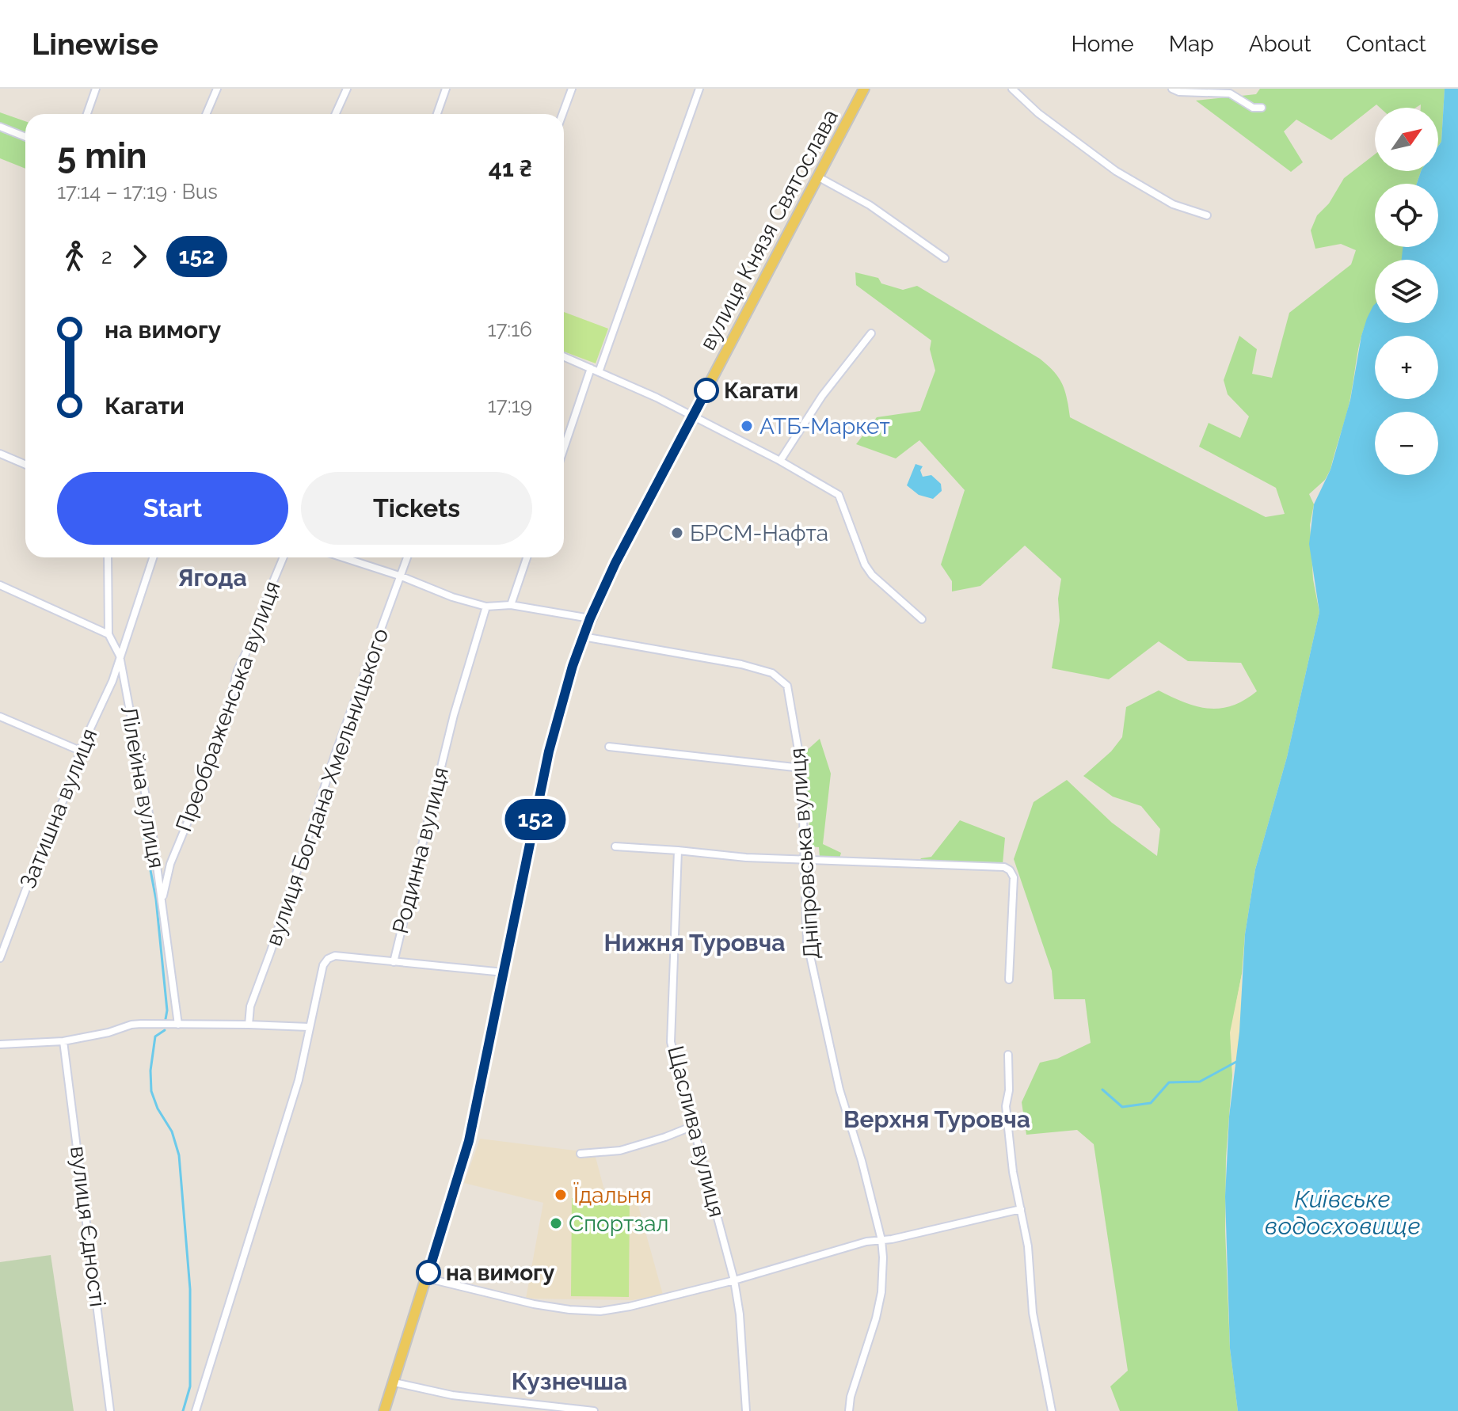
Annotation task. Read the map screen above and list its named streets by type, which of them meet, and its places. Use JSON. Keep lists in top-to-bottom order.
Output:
{
  "streets": {
    "main road": ["вулиця Князя Святослава"],
    "street": [
      "Преображенська вулиця",
      "Лілейна вулиця",
      "вулиця Богдана Хмельницького",
      "Затишна вулиця",
      "Родинна вулиця",
      "Дніпровська вулиця",
      "Щаслива вулиця",
      "вулиця Єдності"
    ]
  },
  "crossings": [
    ["вулиця Князя Святослава", "Дніпровська вулиця"],
    ["Преображенська вулиця", "Лілейна вулиця"],
    ["Лілейна вулиця", "Затишна вулиця"]
  ],
  "districts": [
    "Ягода",
    "Нижня Туровча",
    "Верхня Туровча",
    "Кузнечша"
  ],
  "water": ["Київське водосховище"],
  "places": [
    "Кагати",
    "АТБ-Маркет",
    "БРСМ-Нафта",
    "Їдальня",
    "Спортзал",
    "на вимогу"
  ],
  "lines": ["bus line 152"],
  "north": "top right",
  "page": {
    "header": "Linewise",
    "nav": [
      "Home",
      "Map",
      "About",
      "Contact"
    ],
    "on_map": "152",
    "map_buttons": ["+", "−"],
    "heading": ["5 min", "17:14 – 17:19 · Bus", "41 ₴"],
    "legs": ["2", "152"],
    "list": [
      {
        "name": "на вимогу",
        "value": "17:16"
      },
      {
        "name": "Кагати",
        "value": "17:19"
      }
    ],
    "buttons": ["Start", "Tickets"]
  }
}
